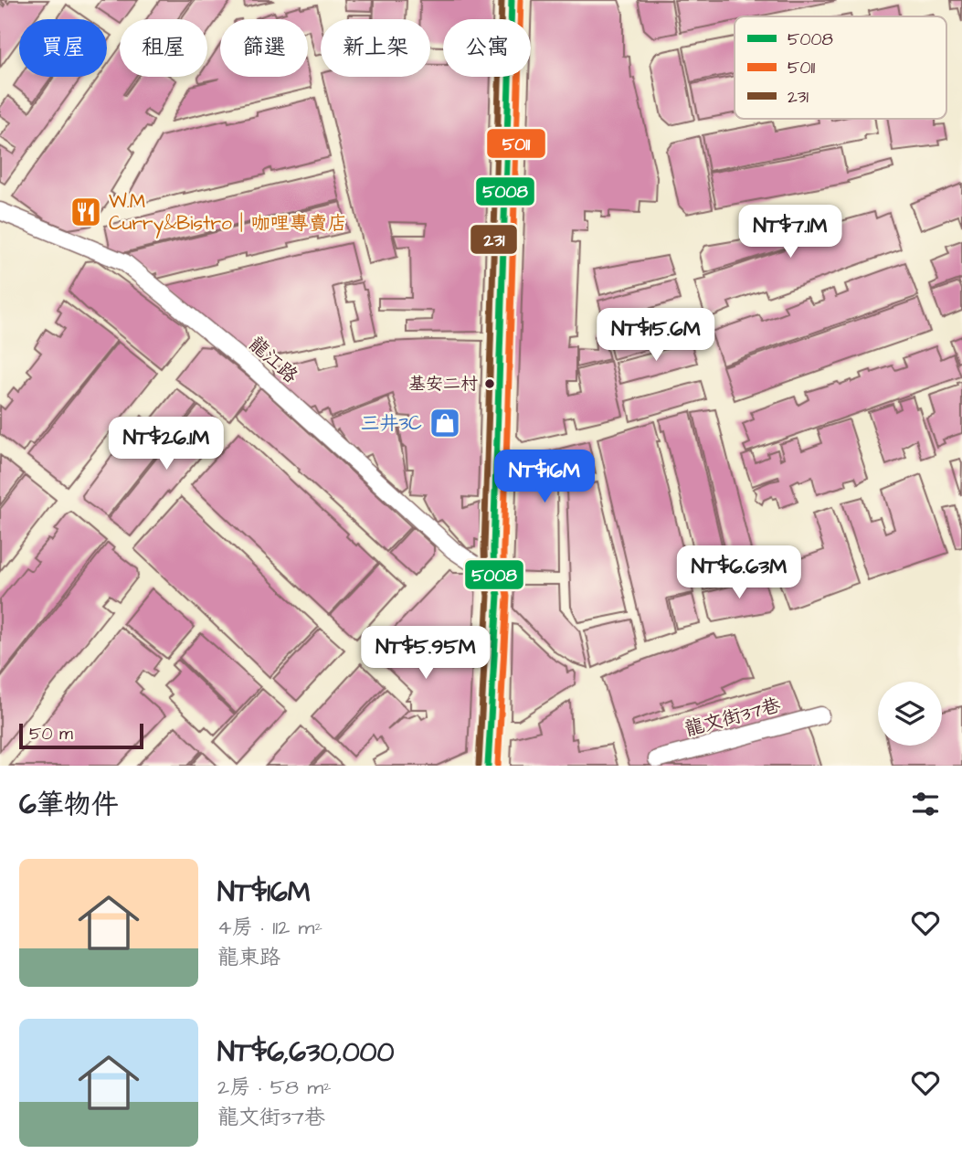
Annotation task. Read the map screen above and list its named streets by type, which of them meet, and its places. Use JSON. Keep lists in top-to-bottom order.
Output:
{
  "streets": {
    "street": ["龍江路", "龍文街37巷"]
  },
  "places": {
    "restaurant": ["W.M Curry&Bistro｜咖哩專賣店"],
    "other": ["基安二村"],
    "shop": ["三井3C"]
  },
  "lines": ["transit line 5008", "transit line 5011", "transit line 231"],
  "legend": ["5008", "5011", "231"],
  "scale_bar": "50 m",
  "page": {
    "chip": [
      "買屋",
      "租屋",
      "篩選",
      "新上架",
      "公寓"
    ],
    "price": [
      "NT$7.1M",
      "NT$15.6M",
      "NT$26.1M",
      "NT$16M",
      "NT$6.63M",
      "NT$5.95M"
    ],
    "scale": "50 m",
    "heading": "6筆物件",
    "list": [
      {
        "name": "NT$16M",
        "note": "4房 · 112 m² · 龍東路"
      },
      {
        "name": "NT$6,630,000",
        "note": "2房 · 58 m² · 龍文街37巷"
      }
    ]
  }
}
